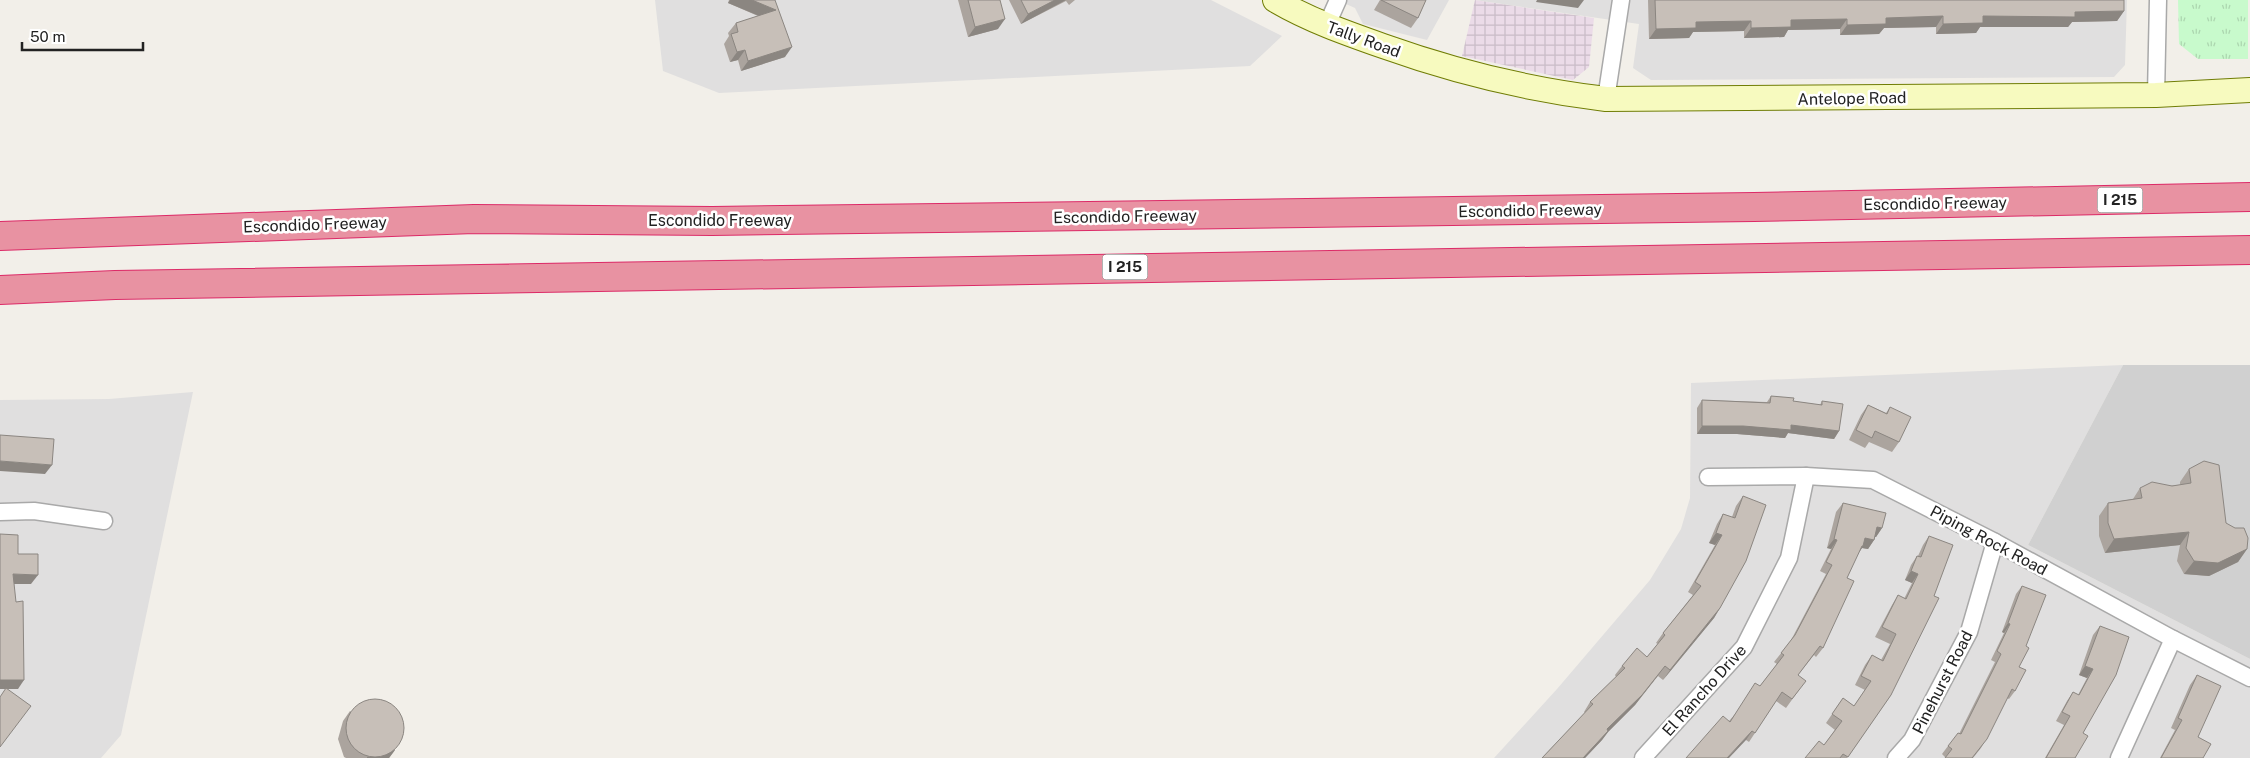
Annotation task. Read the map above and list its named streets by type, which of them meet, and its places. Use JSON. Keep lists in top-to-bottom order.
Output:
{
  "streets": {
    "highway": ["I 215", "Escondido Freeway"],
    "street": [
      "Tally Road",
      "Antelope Road",
      "Piping Rock Road",
      "Pinehurst Road",
      "El Rancho Drive"
    ]
  },
  "crossings": [
    ["Tally Road", "Antelope Road"],
    ["Piping Rock Road", "Pinehurst Road"],
    ["Piping Rock Road", "El Rancho Drive"]
  ],
  "scale_bar": "50 m"
}
